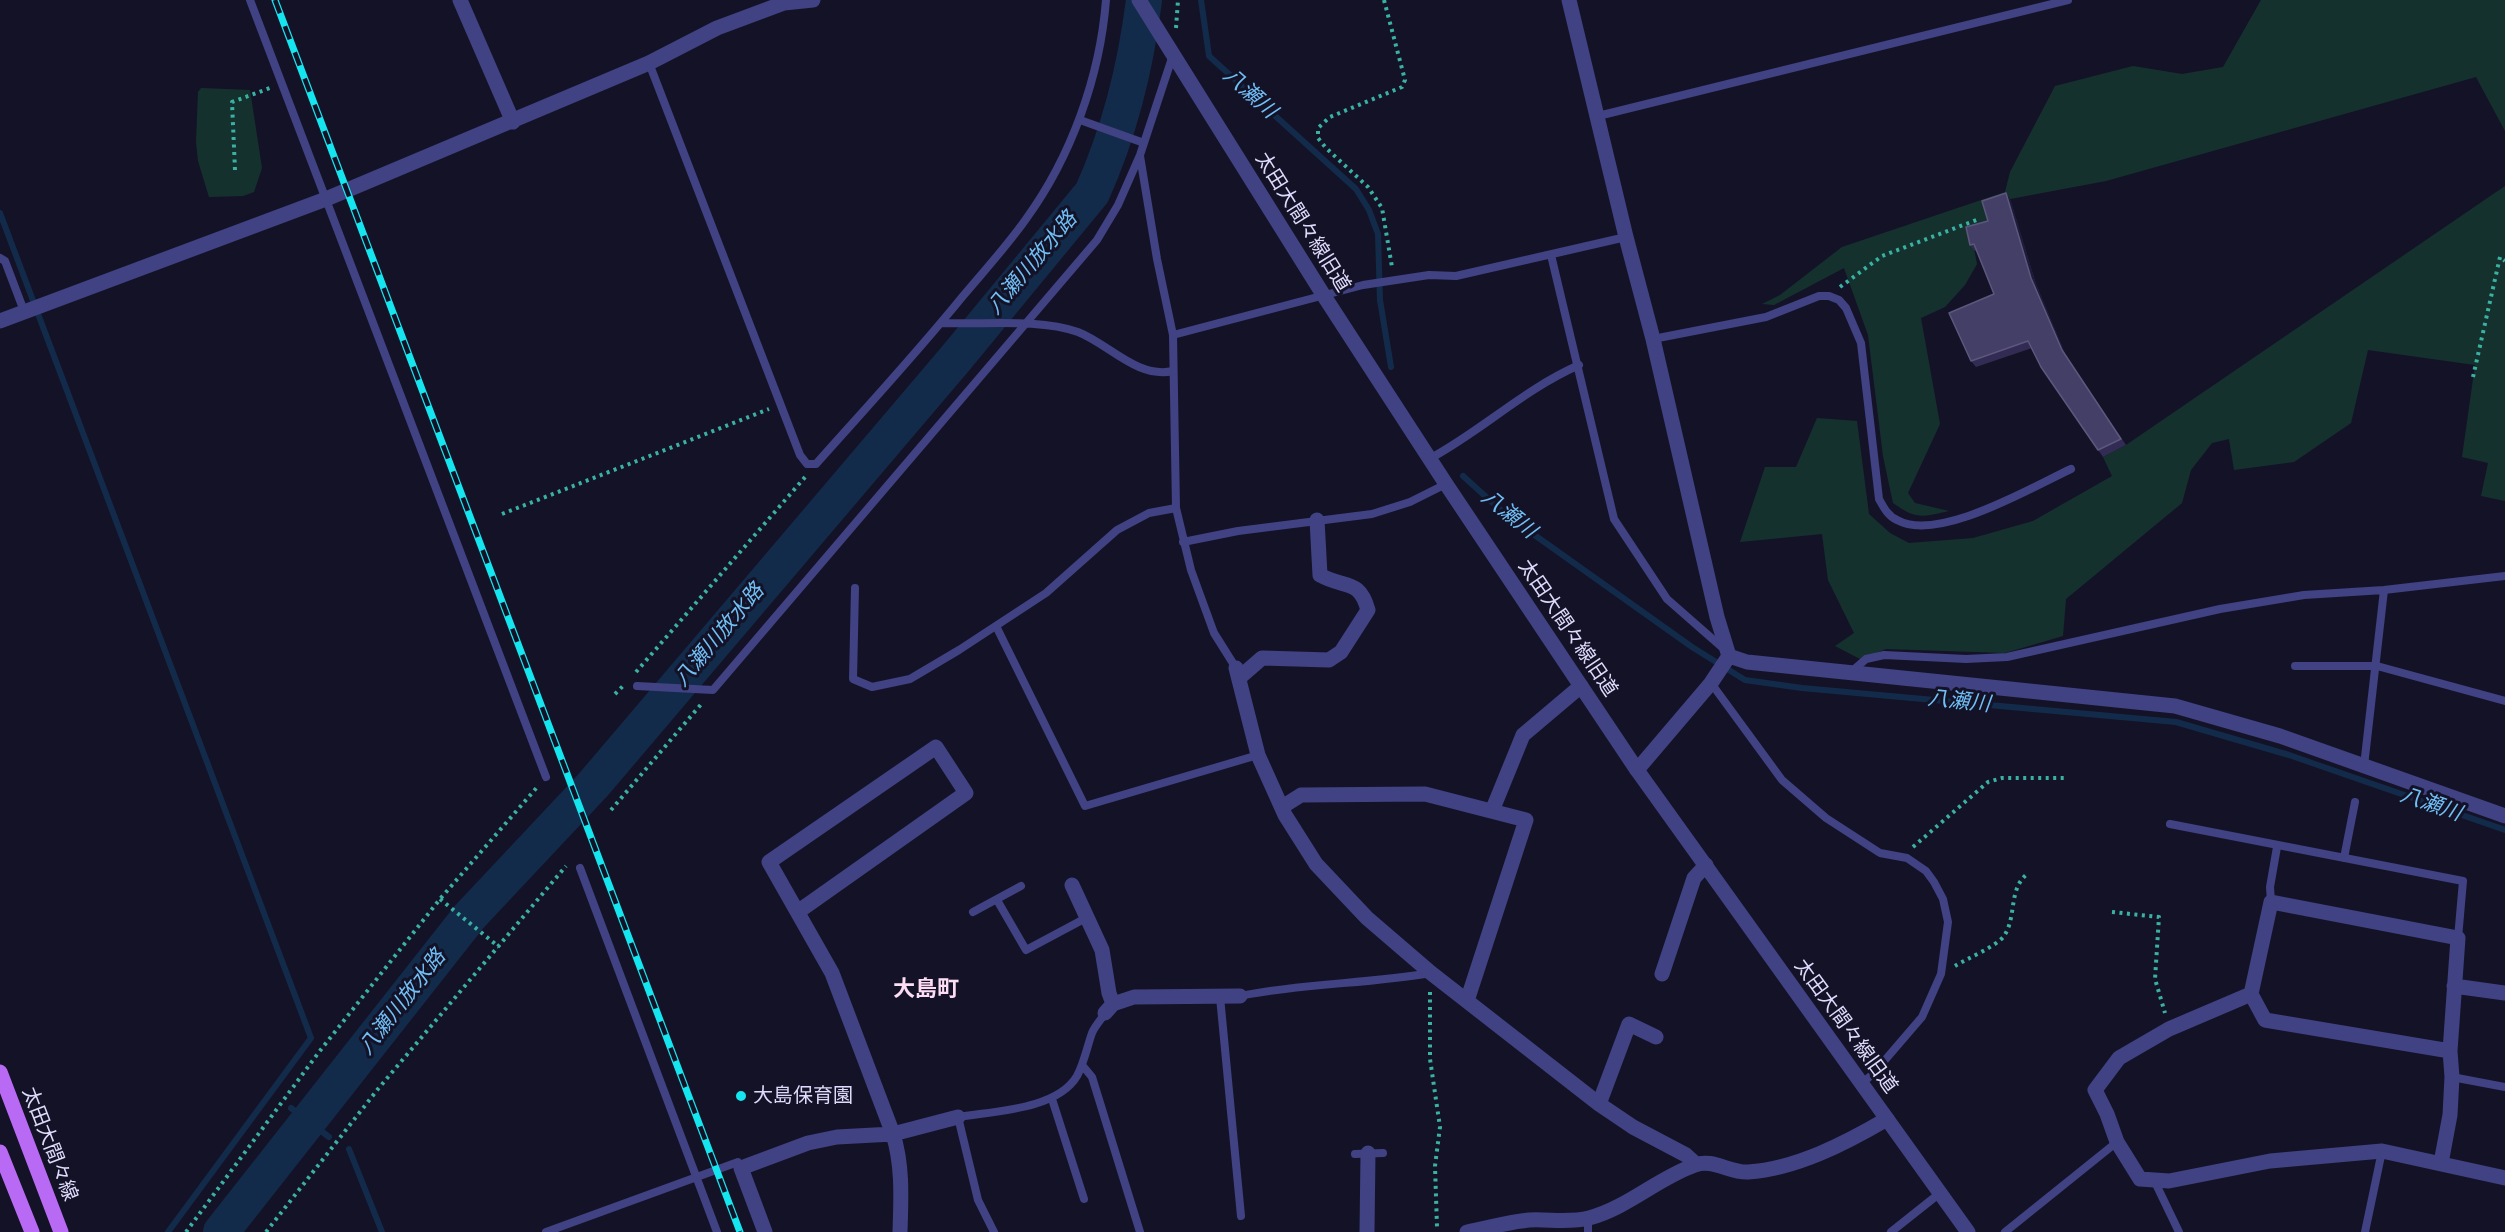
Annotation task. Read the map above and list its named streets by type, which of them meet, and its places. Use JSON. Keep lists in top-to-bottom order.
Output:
{
  "streets": {
    "main road": ["太田大間々線"],
    "street": ["太田大間々線旧道"]
  },
  "districts": ["大島町"],
  "water": ["八瀬川", "八瀬川放水路"],
  "places": ["大島保育園"]
}
